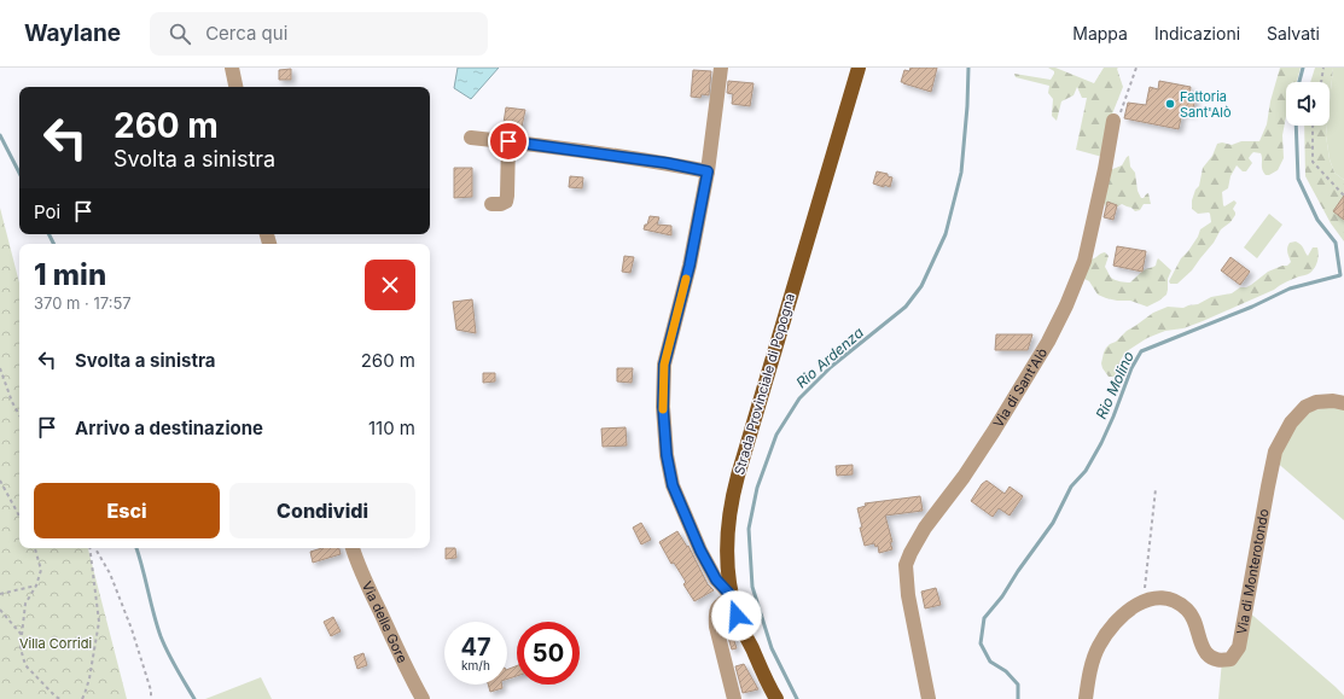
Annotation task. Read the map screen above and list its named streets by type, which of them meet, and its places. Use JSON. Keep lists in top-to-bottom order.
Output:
{
  "streets": {
    "main road": ["Strada Provinciale di Popogna"],
    "street": ["Via di Sant'Alò", "Via di Monterotondo", "Via delle Gore"]
  },
  "water": ["Rio Ardenza", "Rio Molino"],
  "parks": ["Villa Corridi"],
  "places": ["Fattoria Sant'Alò"],
  "page": {
    "header": "Waylane",
    "search": "Cerca qui",
    "nav": ["Mappa", "Indicazioni", "Salvati"],
    "turn": ["260 m", "Svolta a sinistra"],
    "then": "Poi",
    "heading": ["1 min", "370 m · 17:57"],
    "list": [
      {
        "name": "Svolta a sinistra",
        "value": "260 m"
      },
      {
        "name": "Arrivo a destinazione",
        "value": "110 m"
      }
    ],
    "buttons": ["Esci", "Condividi"],
    "speed": "47 km/h",
    "limit": "50"
  }
}
